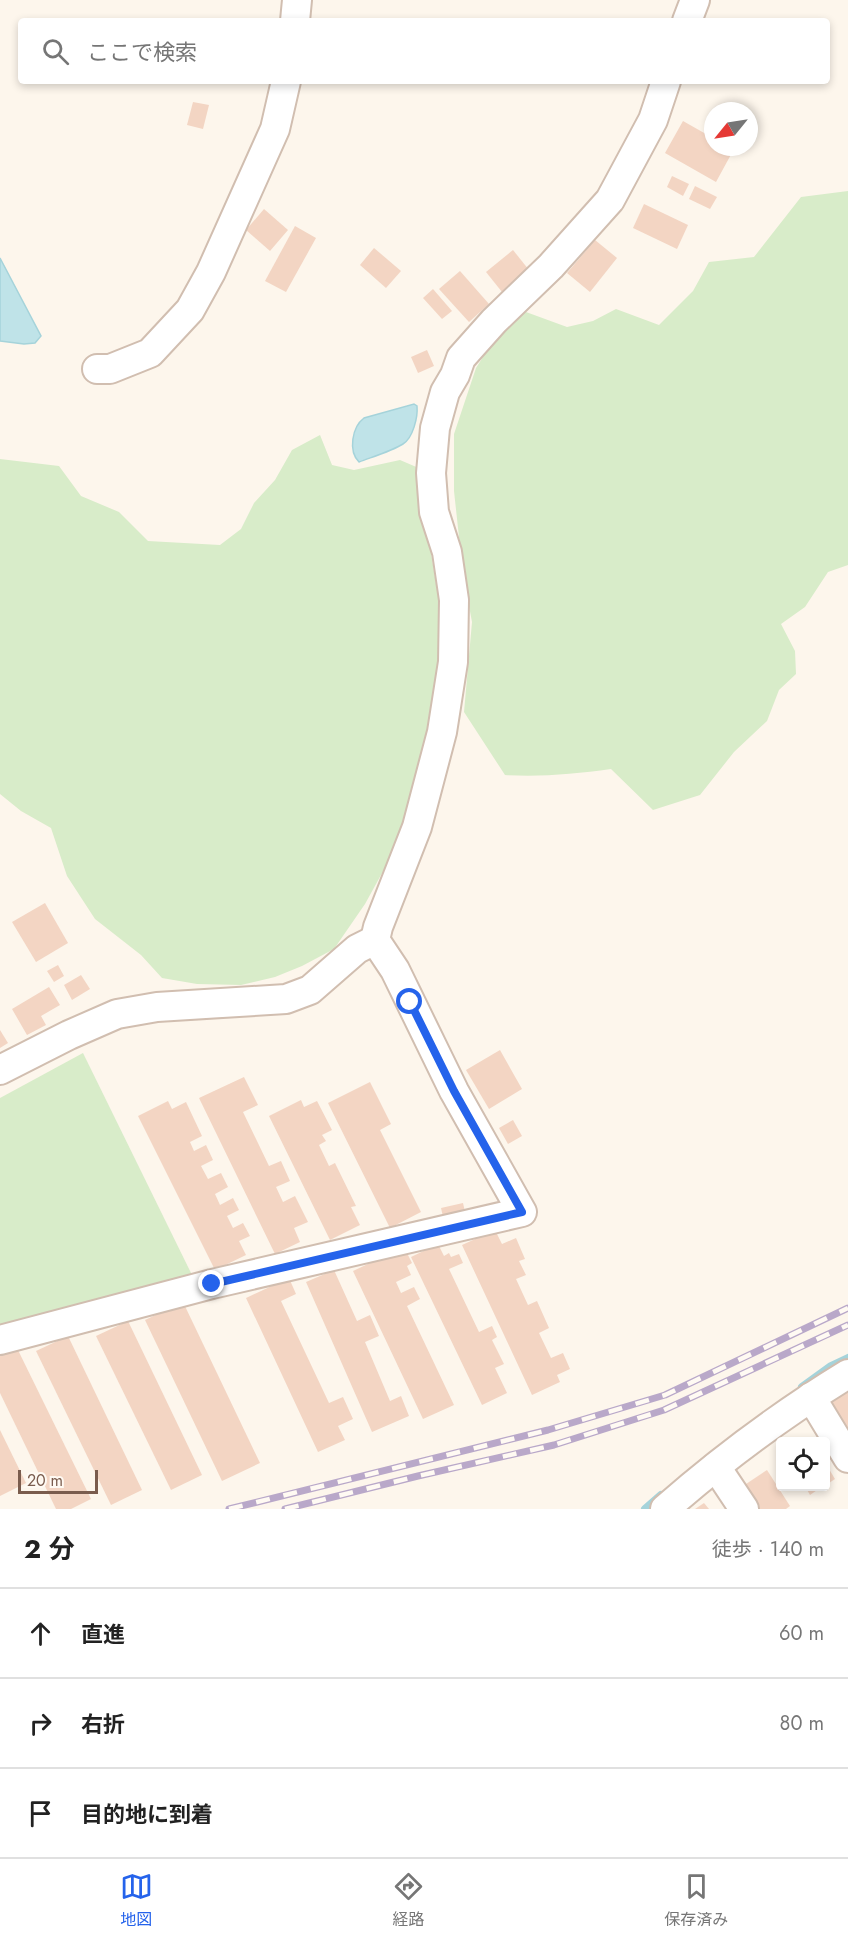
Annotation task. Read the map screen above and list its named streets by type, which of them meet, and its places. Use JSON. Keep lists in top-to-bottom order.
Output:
{
  "scale_bar": "20 m",
  "north": "bottom left",
  "page": {
    "search": "ここで検索",
    "scale": "20 m",
    "heading": ["2 分", "徒歩 · 140 m"],
    "list": [
      ["直進", "60 m"],
      ["右折", "80 m"],
      "目的地に到着"
    ],
    "nav": ["地図", "経路", "保存済み"]
  }
}
